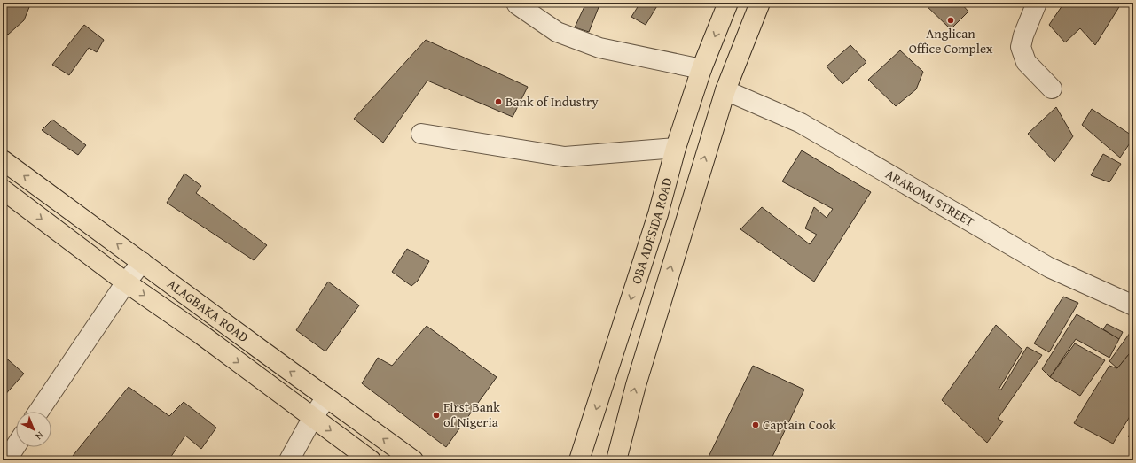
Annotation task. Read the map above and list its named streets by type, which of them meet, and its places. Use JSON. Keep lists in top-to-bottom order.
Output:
{
  "streets": {
    "main road": ["OBA ADESIDA ROAD", "ALAGBAKA ROAD"],
    "street": ["ARAROMI STREET"]
  },
  "places": [
    "Anglican Office Complex",
    "Bank of Industry",
    "First Bank of Nigeria",
    "Captain Cook"
  ],
  "north": "bottom right"
}
